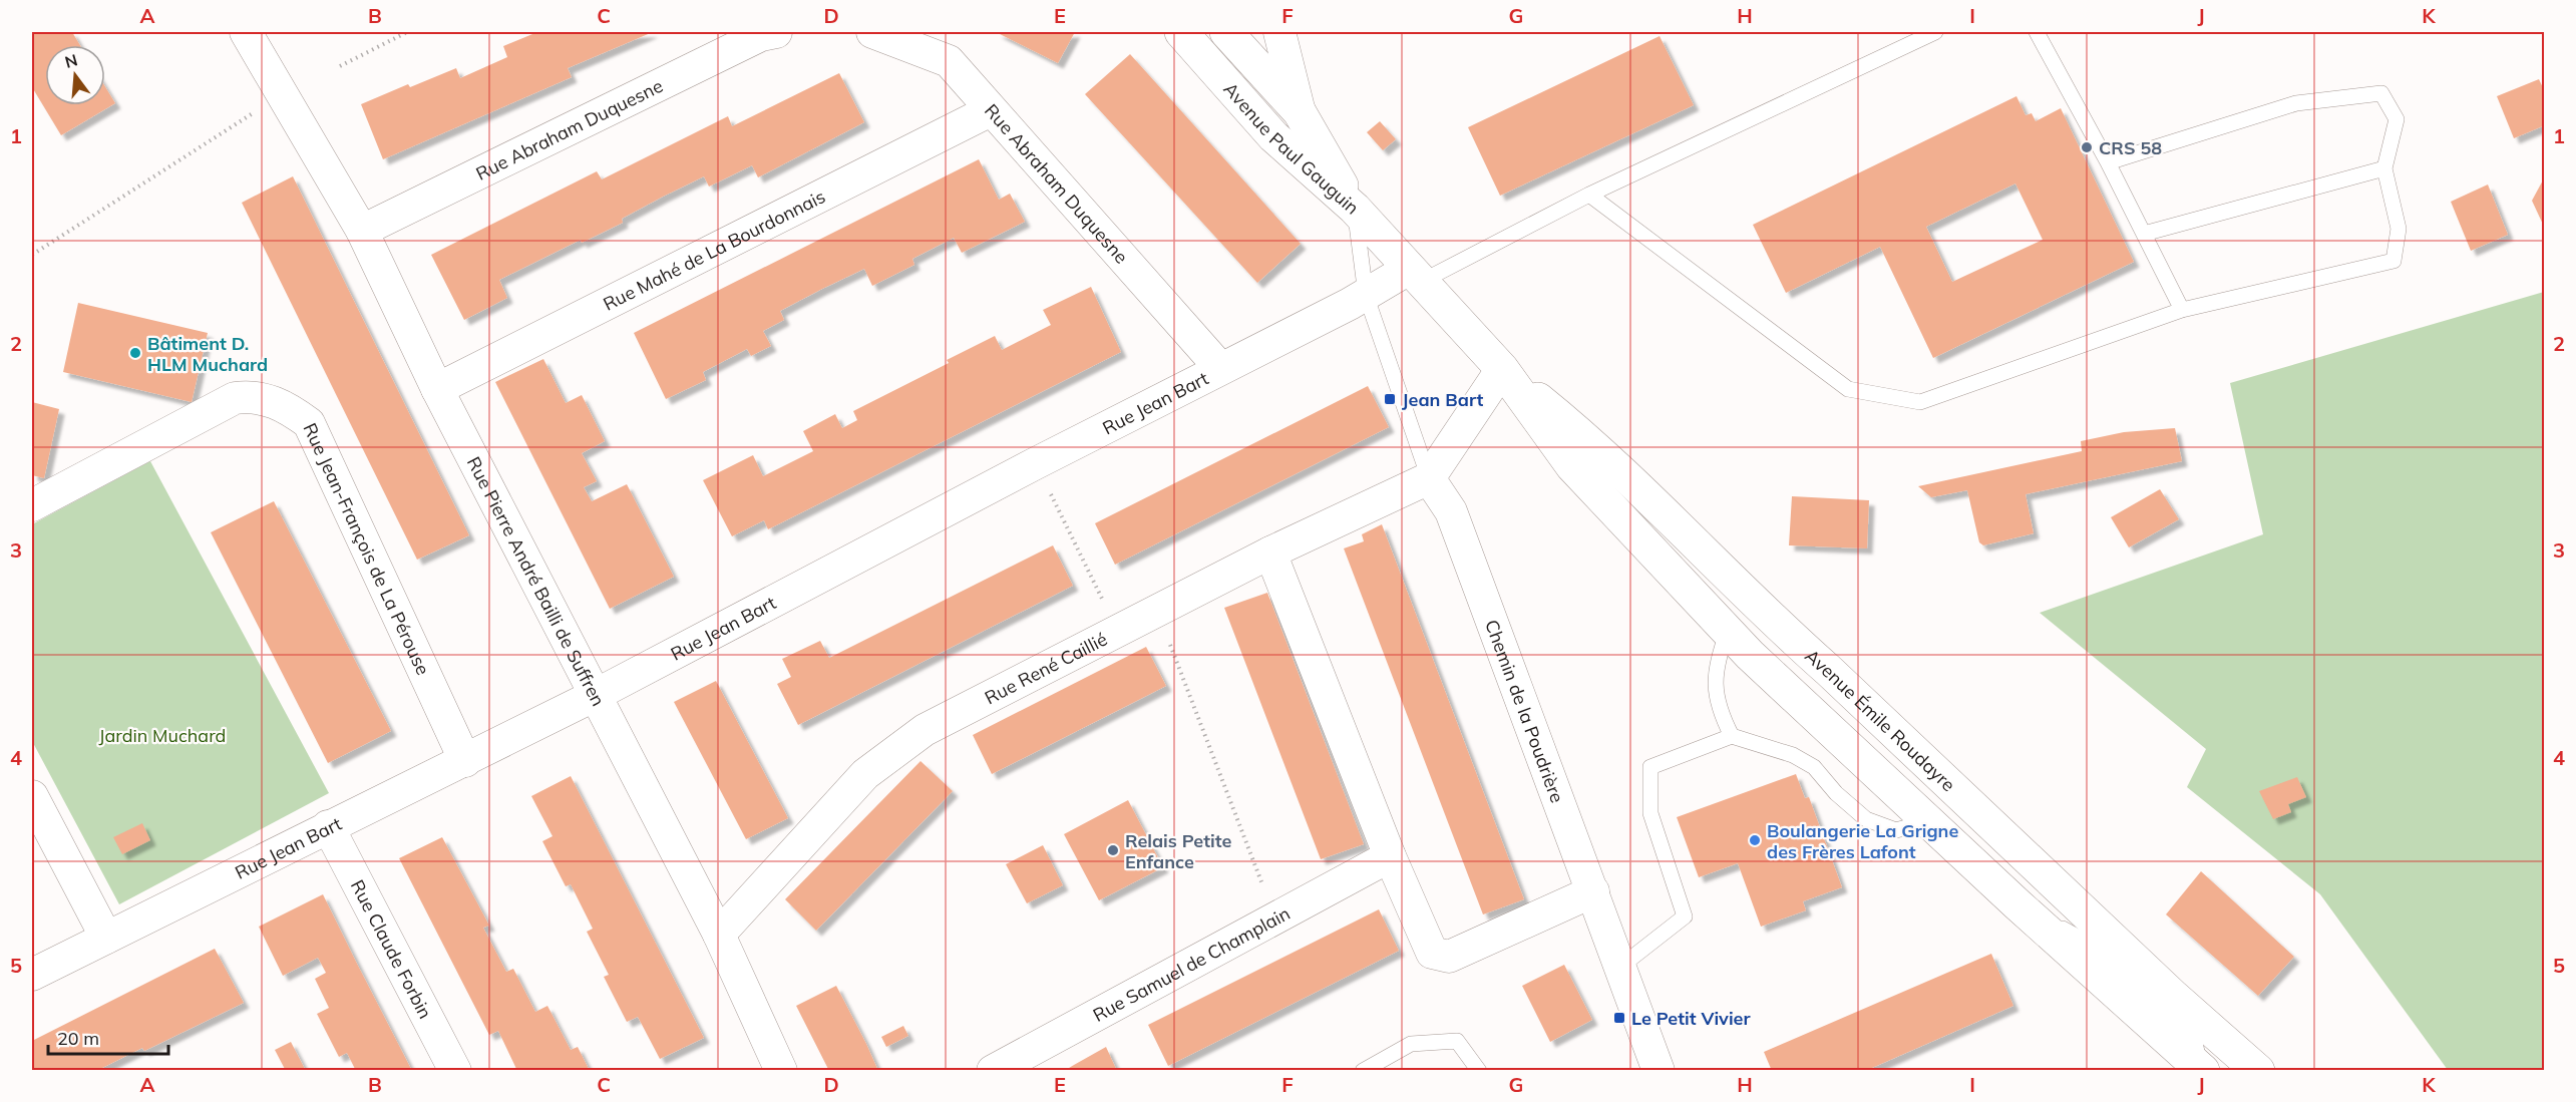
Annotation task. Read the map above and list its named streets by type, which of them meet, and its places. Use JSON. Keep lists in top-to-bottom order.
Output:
{
  "streets": {
    "street": [
      "Rue Abraham Duquesne",
      "Avenue Paul Gauguin",
      "Rue Mahé de La Bourdonnais",
      "Rue Jean Bart",
      "Rue Jean-François de La Pérouse",
      "Rue Pierre André Bailli de Suffren",
      "Rue René Caillié",
      "Chemin de la Poudrière",
      "Avenue Émile Roudayre",
      "Rue Claude Forbin",
      "Rue Samuel de Champlain"
    ]
  },
  "crossings": [
    ["Rue Abraham Duquesne", "Rue Mahé de La Bourdonnais"],
    ["Rue Abraham Duquesne", "Rue Jean Bart"],
    ["Rue Abraham Duquesne", "Rue Pierre André Bailli de Suffren"],
    ["Avenue Paul Gauguin", "Avenue Émile Roudayre"],
    ["Rue Mahé de La Bourdonnais", "Rue Pierre André Bailli de Suffren"],
    ["Rue Jean Bart", "Rue Jean-François de La Pérouse"],
    ["Rue Jean Bart", "Rue Pierre André Bailli de Suffren"],
    ["Rue Jean Bart", "Avenue Émile Roudayre"],
    ["Rue Jean Bart", "Rue Claude Forbin"],
    ["Rue Pierre André Bailli de Suffren", "Rue René Caillié"],
    ["Rue René Caillié", "Chemin de la Poudrière"]
  ],
  "parks": ["Jardin Muchard"],
  "places": {
    "other": [
      "CRS 58",
      "Bâtiment D. HLM Muchard",
      "Boulangerie La Grigne des Frères Lafont",
      "Relais Petite Enfance"
    ],
    "transit": ["Jean Bart", "Le Petit Vivier"]
  },
  "scale_bar": "20 m",
  "north": "top",
  "grid": {
    "columns": [
      "A",
      "B",
      "C",
      "D",
      "E",
      "F",
      "G",
      "H",
      "I",
      "J",
      "K"
    ],
    "rows": [
      "1",
      "2",
      "3",
      "4",
      "5"
    ]
  }
}
